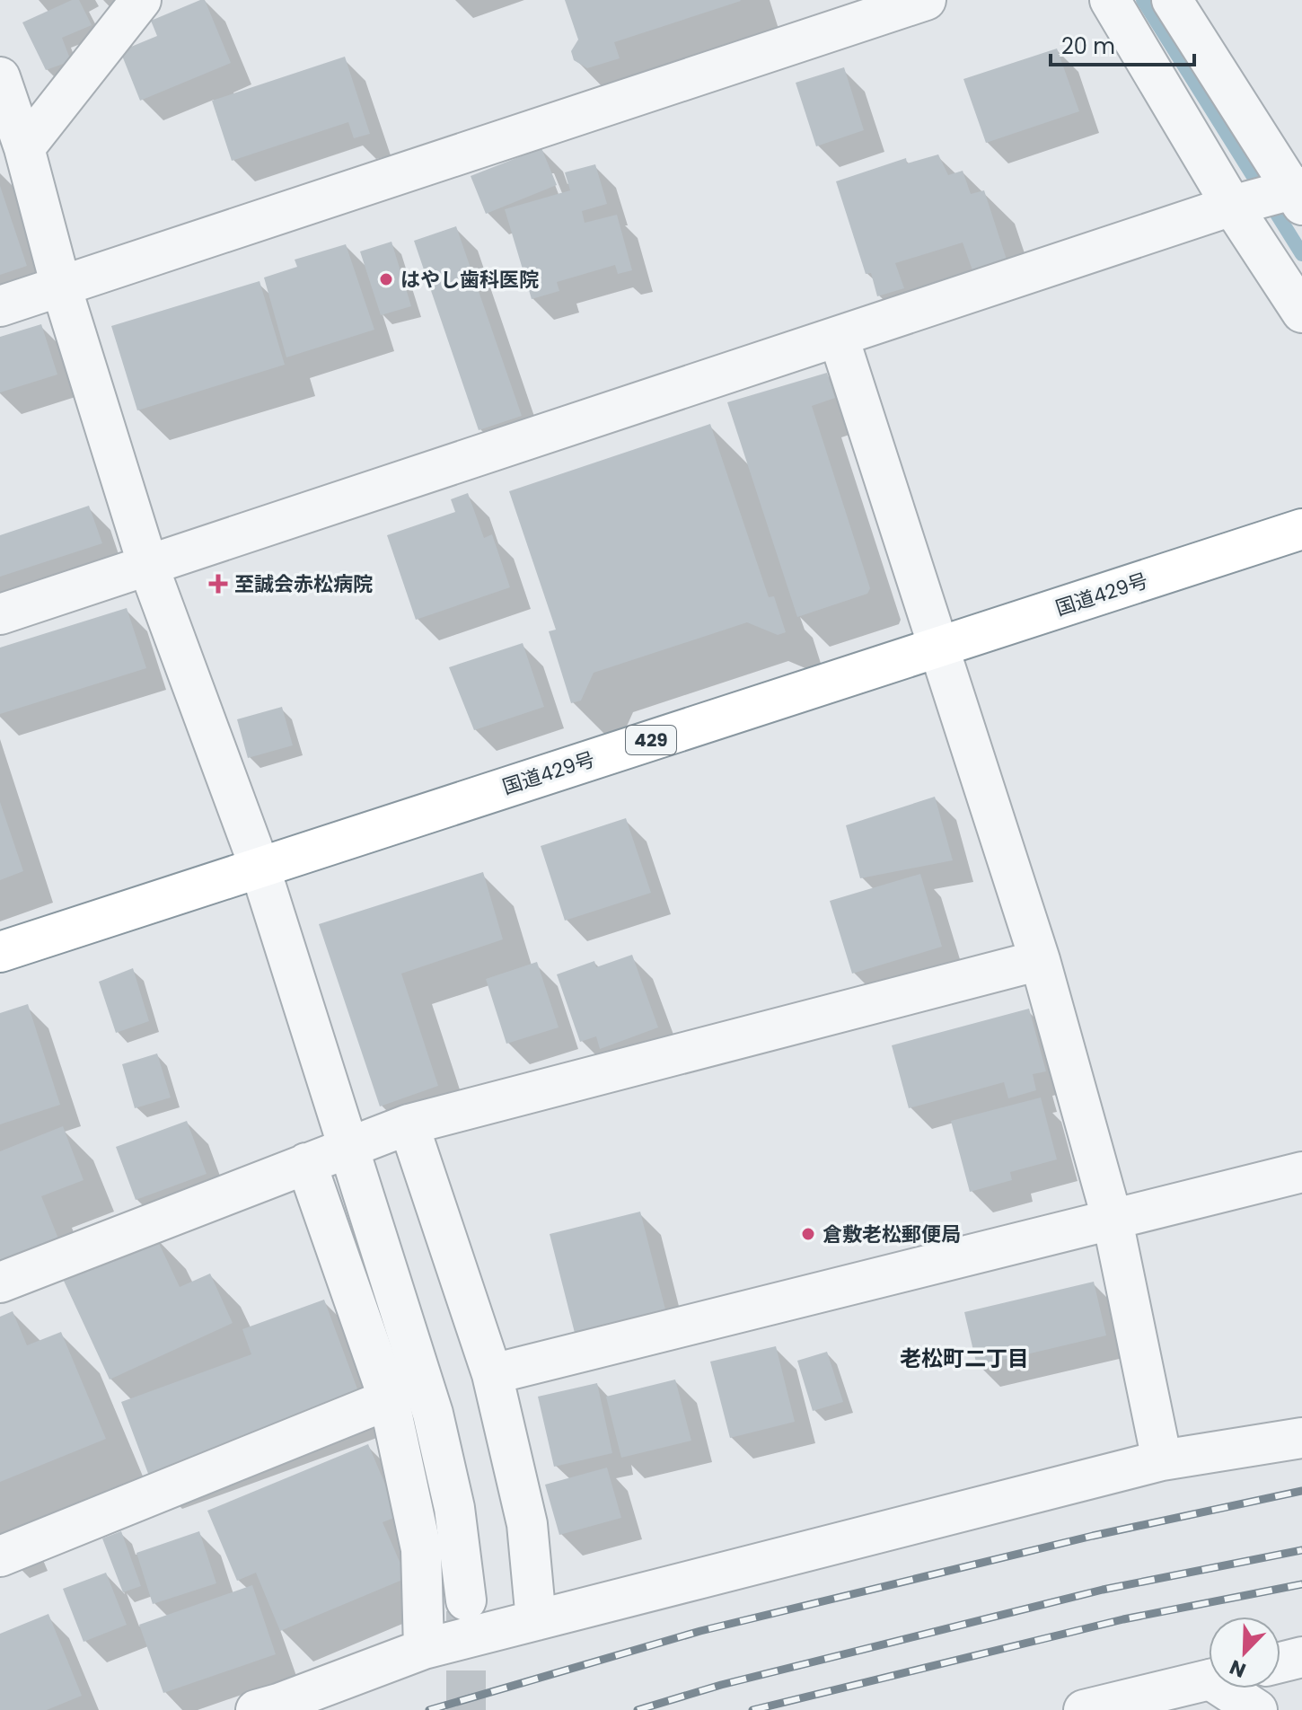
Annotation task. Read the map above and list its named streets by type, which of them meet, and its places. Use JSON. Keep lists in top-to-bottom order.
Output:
{
  "streets": {
    "highway": ["国道429号", "429"]
  },
  "districts": ["老松町二丁目"],
  "places": {
    "other": ["はやし歯科医院", "倉敷老松郵便局"],
    "health": ["至誠会赤松病院"]
  },
  "scale_bar": "20 m",
  "north": "bottom left"
}
